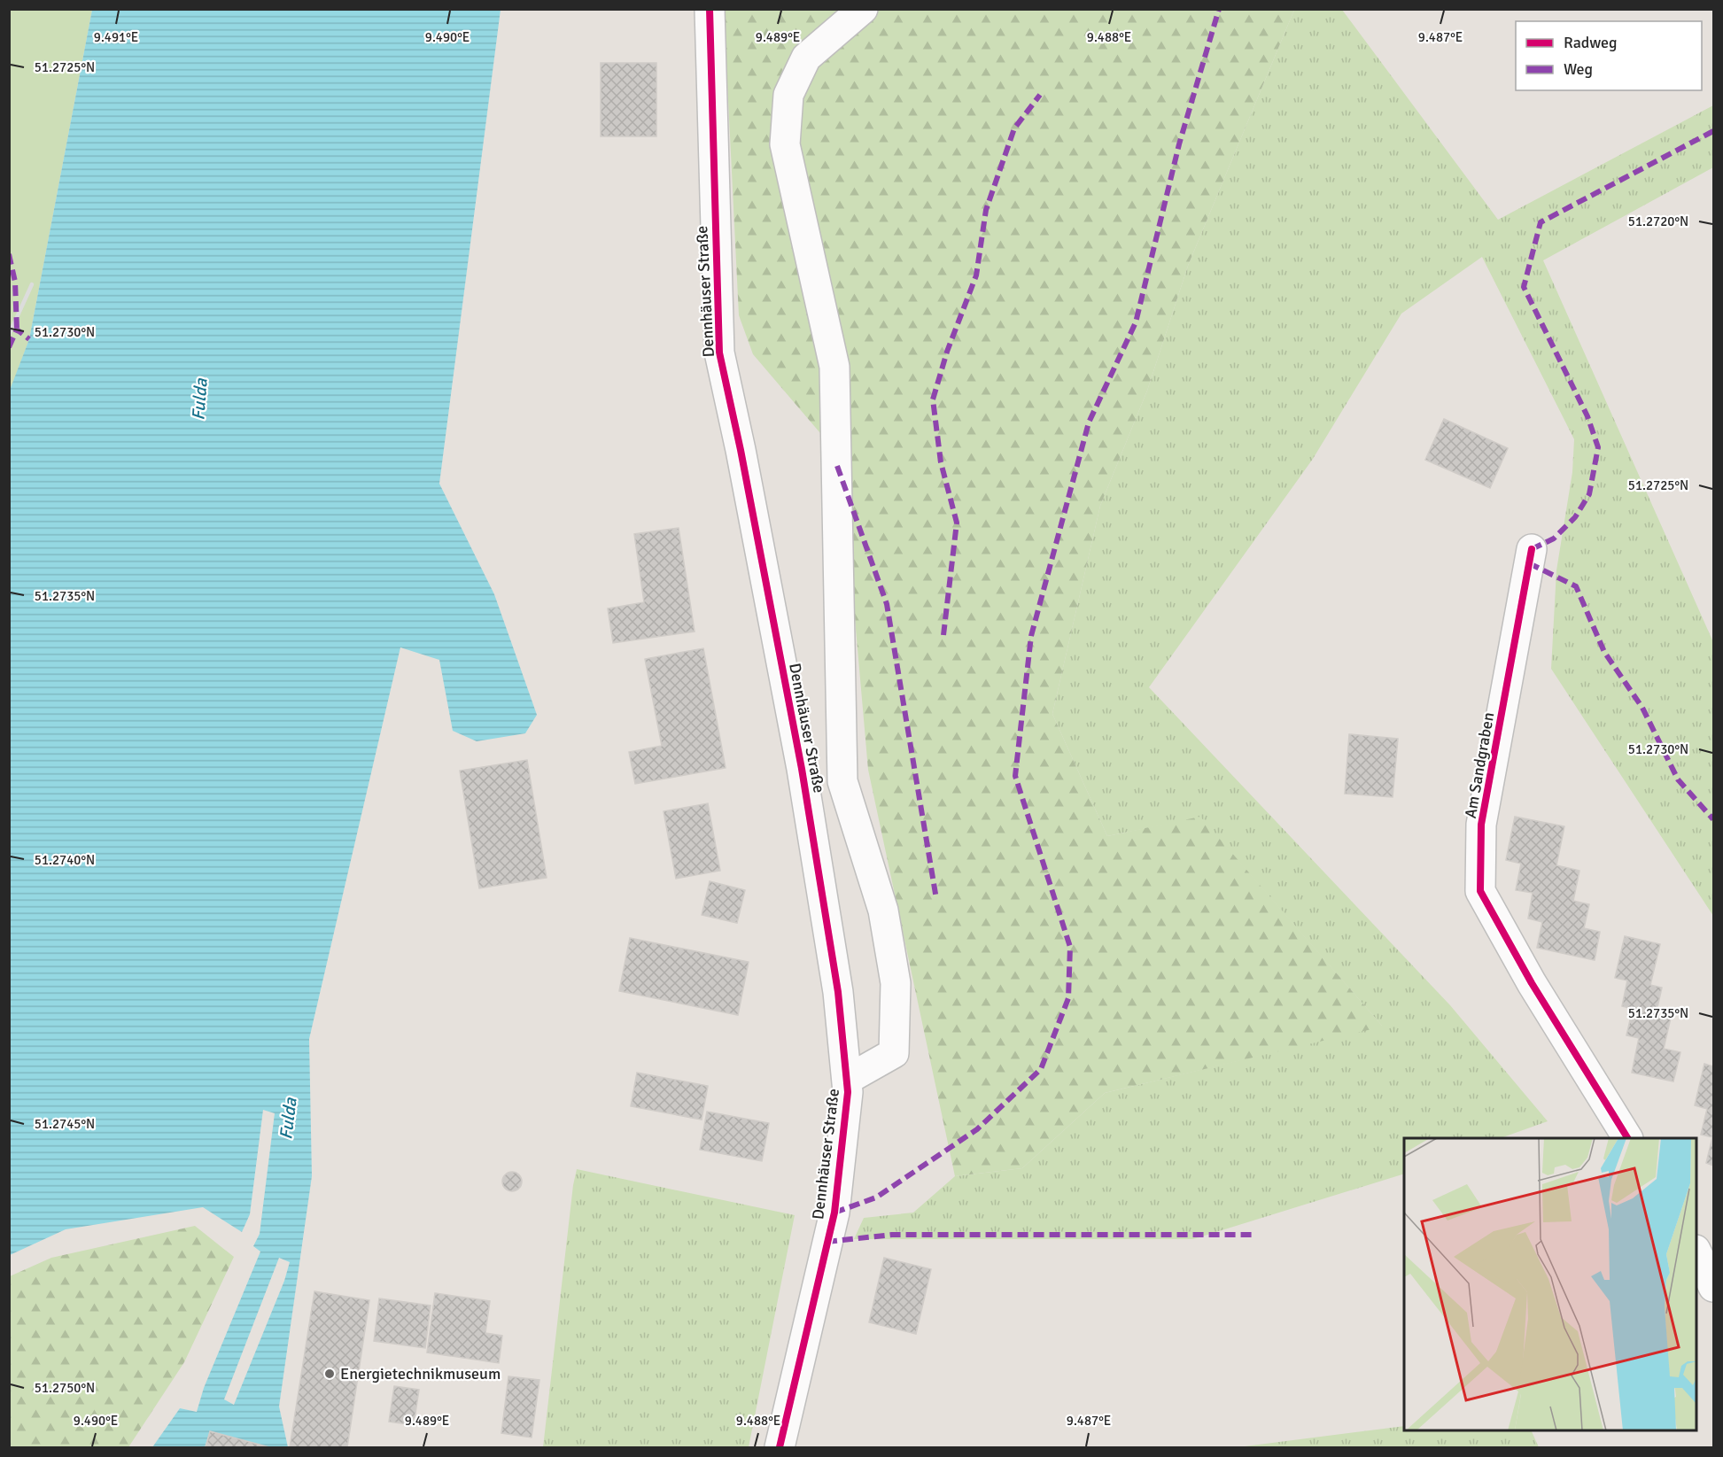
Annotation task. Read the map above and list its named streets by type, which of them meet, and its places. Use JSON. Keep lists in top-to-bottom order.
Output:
{
  "streets": {
    "street": ["Dennhäuser Straße", "Am Sandgraben"]
  },
  "water": ["Fulda"],
  "places": ["Energietechnikmuseum"],
  "legend": ["Radweg", "Weg"],
  "coordinates": [
    "9.491°E",
    "9.490°E",
    "9.489°E",
    "9.488°E",
    "9.487°E",
    "51.2725°N",
    "51.2720°N",
    "51.2730°N",
    "51.2735°N",
    "51.2740°N",
    "51.2745°N",
    "51.2750°N"
  ]
}
